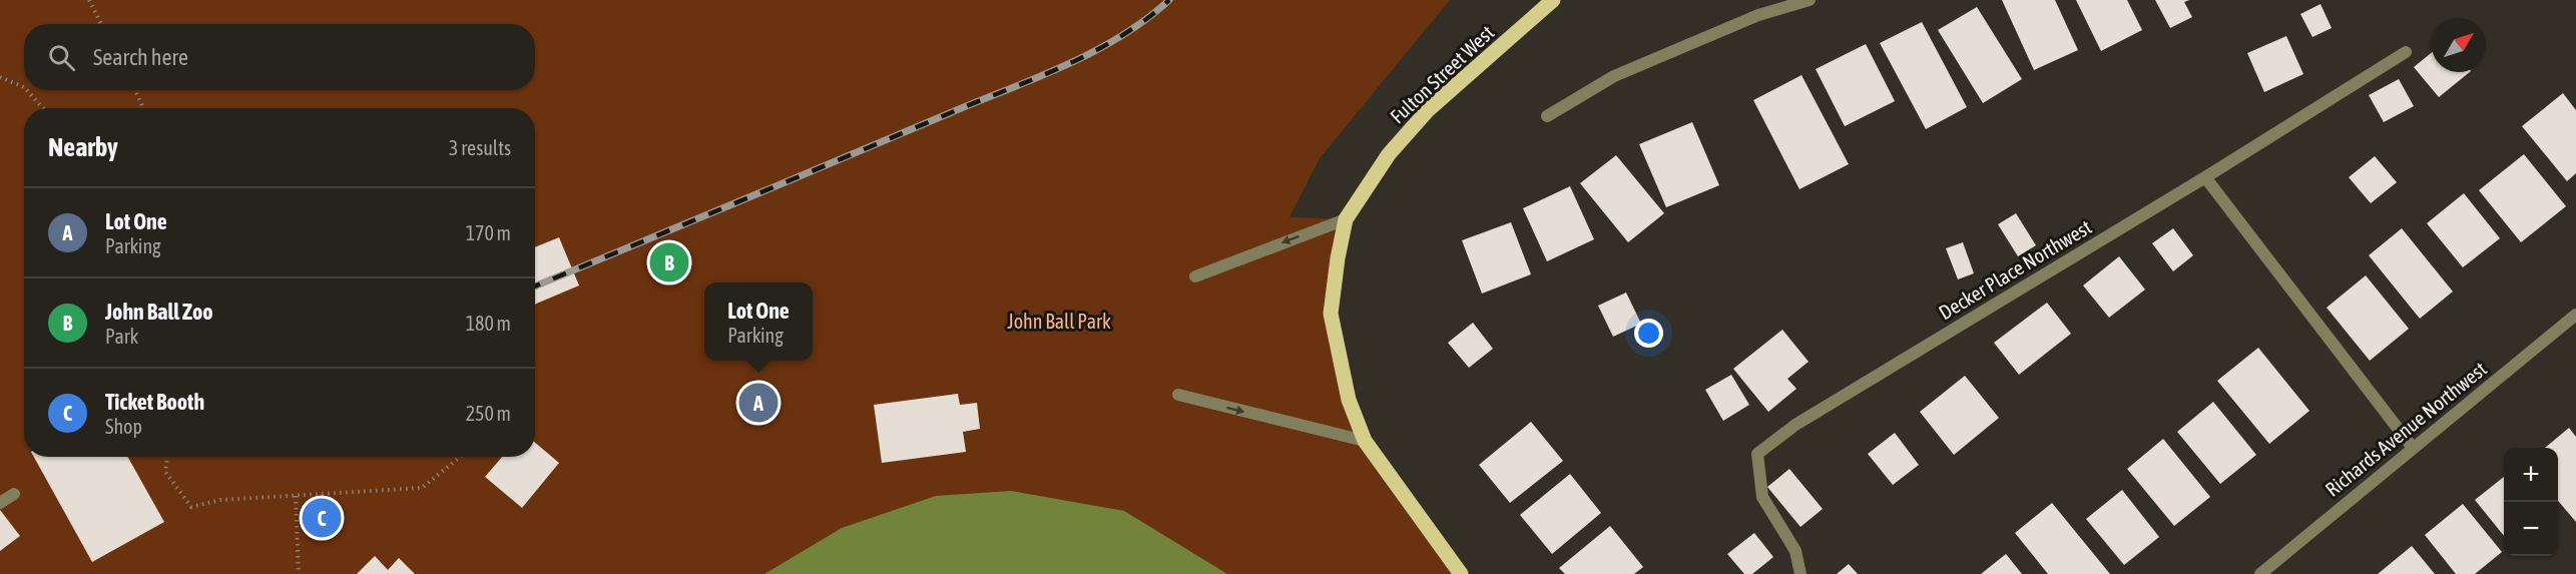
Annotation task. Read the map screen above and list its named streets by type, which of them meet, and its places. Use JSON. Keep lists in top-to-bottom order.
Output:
{
  "streets": {
    "main road": ["Fulton Street West"],
    "street": ["Decker Place Northwest", "Richards Avenue Northwest"]
  },
  "parks": ["John Ball Park"],
  "north": "top right",
  "page": {
    "search": "Search here",
    "heading": ["Nearby", "3 results"],
    "list": [
      {
        "mark": "A",
        "name": "Lot One",
        "note": "Parking",
        "value": "170 m"
      },
      {
        "mark": "B",
        "name": "John Ball Zoo",
        "note": "Park",
        "value": "180 m"
      },
      {
        "mark": "C",
        "name": "Ticket Booth",
        "note": "Shop",
        "value": "250 m"
      }
    ],
    "pins": ["B", "A", "C"],
    "popup": ["Lot One", "Parking"],
    "map_buttons": ["+", "−"]
  }
}
